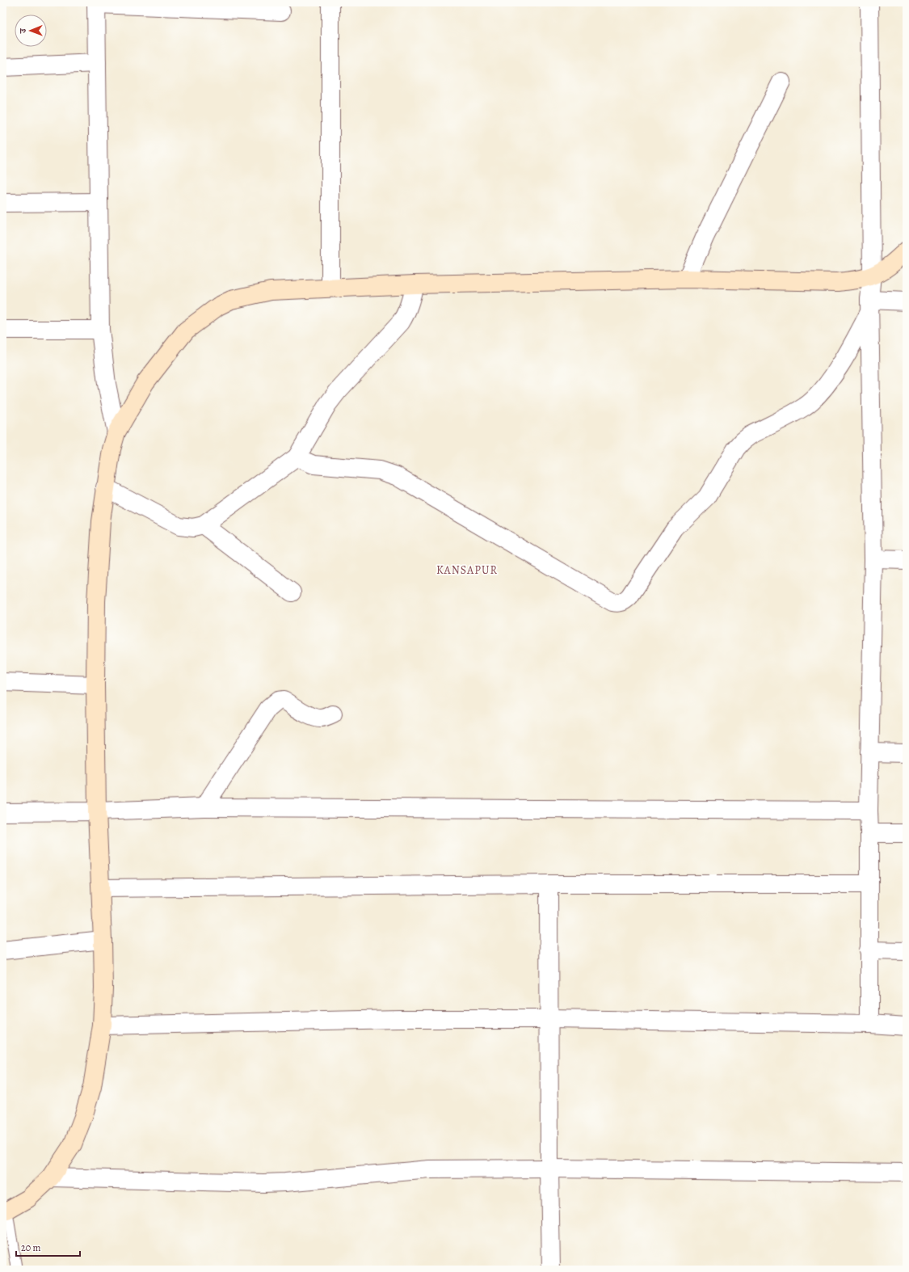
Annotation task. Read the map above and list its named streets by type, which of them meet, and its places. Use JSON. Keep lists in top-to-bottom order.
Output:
{
  "districts": ["KANSAPUR"],
  "scale_bar": "20 m",
  "north": "left"
}
